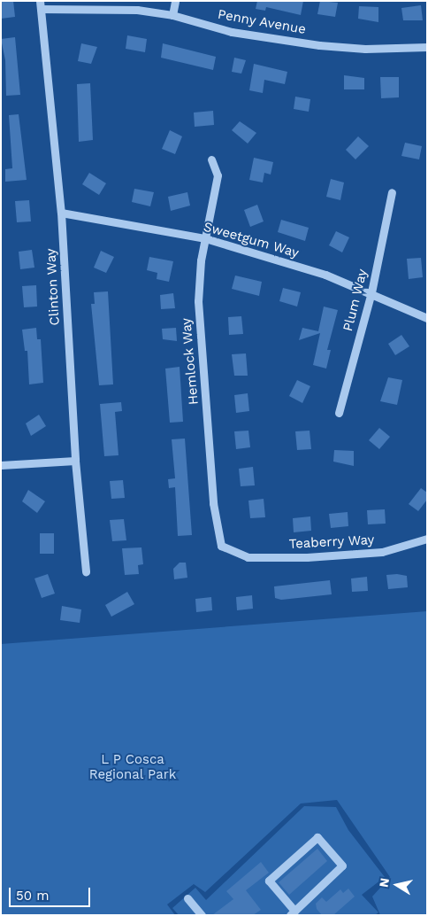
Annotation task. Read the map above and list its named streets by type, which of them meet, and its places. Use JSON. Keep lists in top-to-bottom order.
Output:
{
  "streets": {
    "street": [
      "Penny Avenue",
      "Sweetgum Way",
      "Clinton Way",
      "Plum Way",
      "Hemlock Way",
      "Teaberry Way"
    ]
  },
  "crossings": [
    ["Penny Avenue", "Clinton Way"],
    ["Sweetgum Way", "Clinton Way"],
    ["Sweetgum Way", "Plum Way"],
    ["Sweetgum Way", "Hemlock Way"],
    ["Hemlock Way", "Teaberry Way"]
  ],
  "parks": ["L P Cosca Regional Park"],
  "scale_bar": "50 m",
  "north": "left"
}
